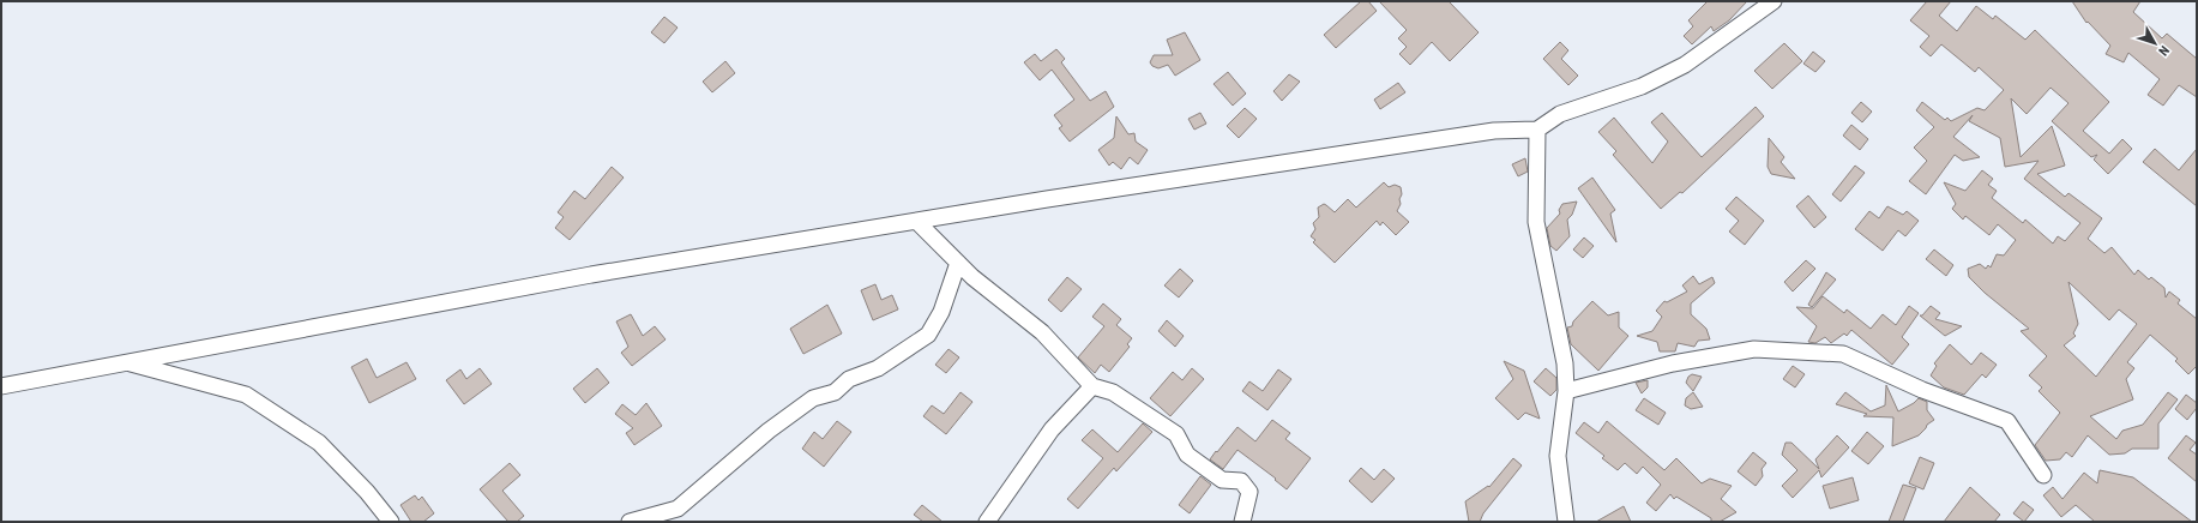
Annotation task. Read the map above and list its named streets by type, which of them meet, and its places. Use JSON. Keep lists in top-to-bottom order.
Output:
{
  "north": "bottom right"
}
